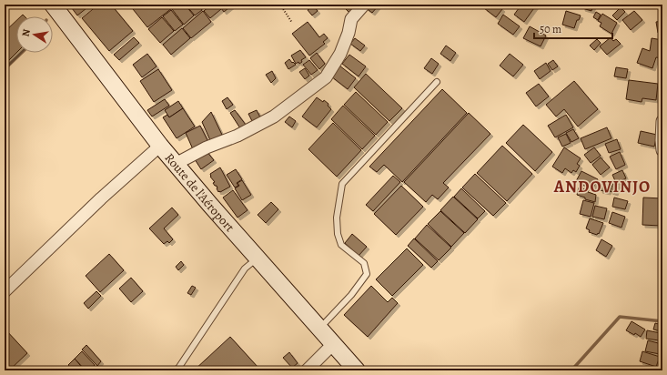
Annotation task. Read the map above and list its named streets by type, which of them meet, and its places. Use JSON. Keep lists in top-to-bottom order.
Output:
{
  "streets": {
    "main road": ["Route de l'Aéroport"]
  },
  "districts": ["ANDOVINJO"],
  "scale_bar": "50 m",
  "north": "left"
}
